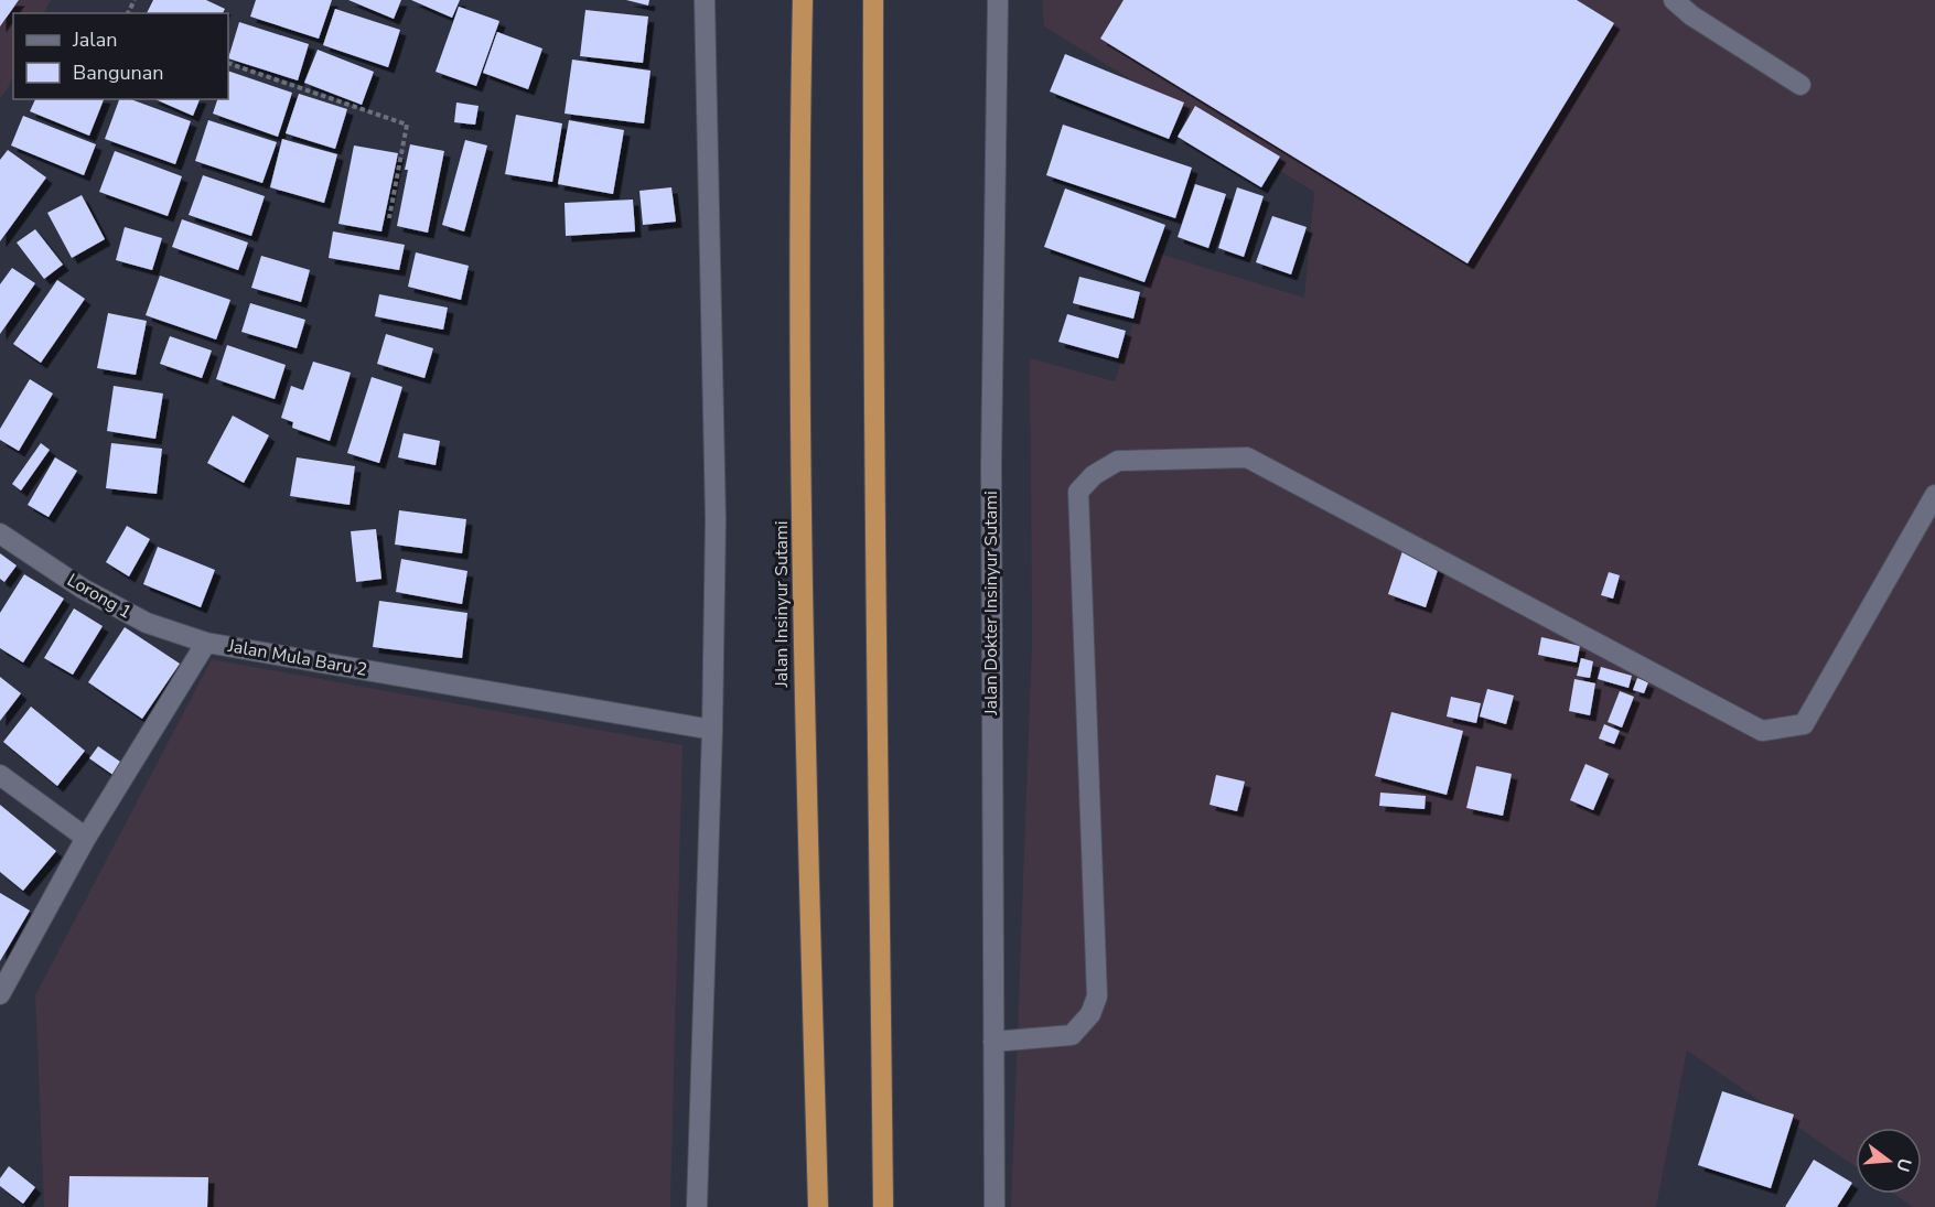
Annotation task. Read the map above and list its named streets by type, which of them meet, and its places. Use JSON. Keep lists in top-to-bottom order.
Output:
{
  "streets": {
    "highway": ["Jalan Insinyur Sutami"],
    "street": ["Lorong 1", "Jalan Dokter Insinyur Sutami", "Jalan Mula Baru 2"]
  },
  "crossings": [
    ["Lorong 1", "Jalan Mula Baru 2"]
  ],
  "legend": ["Jalan", "Bangunan"],
  "north": "right"
}
